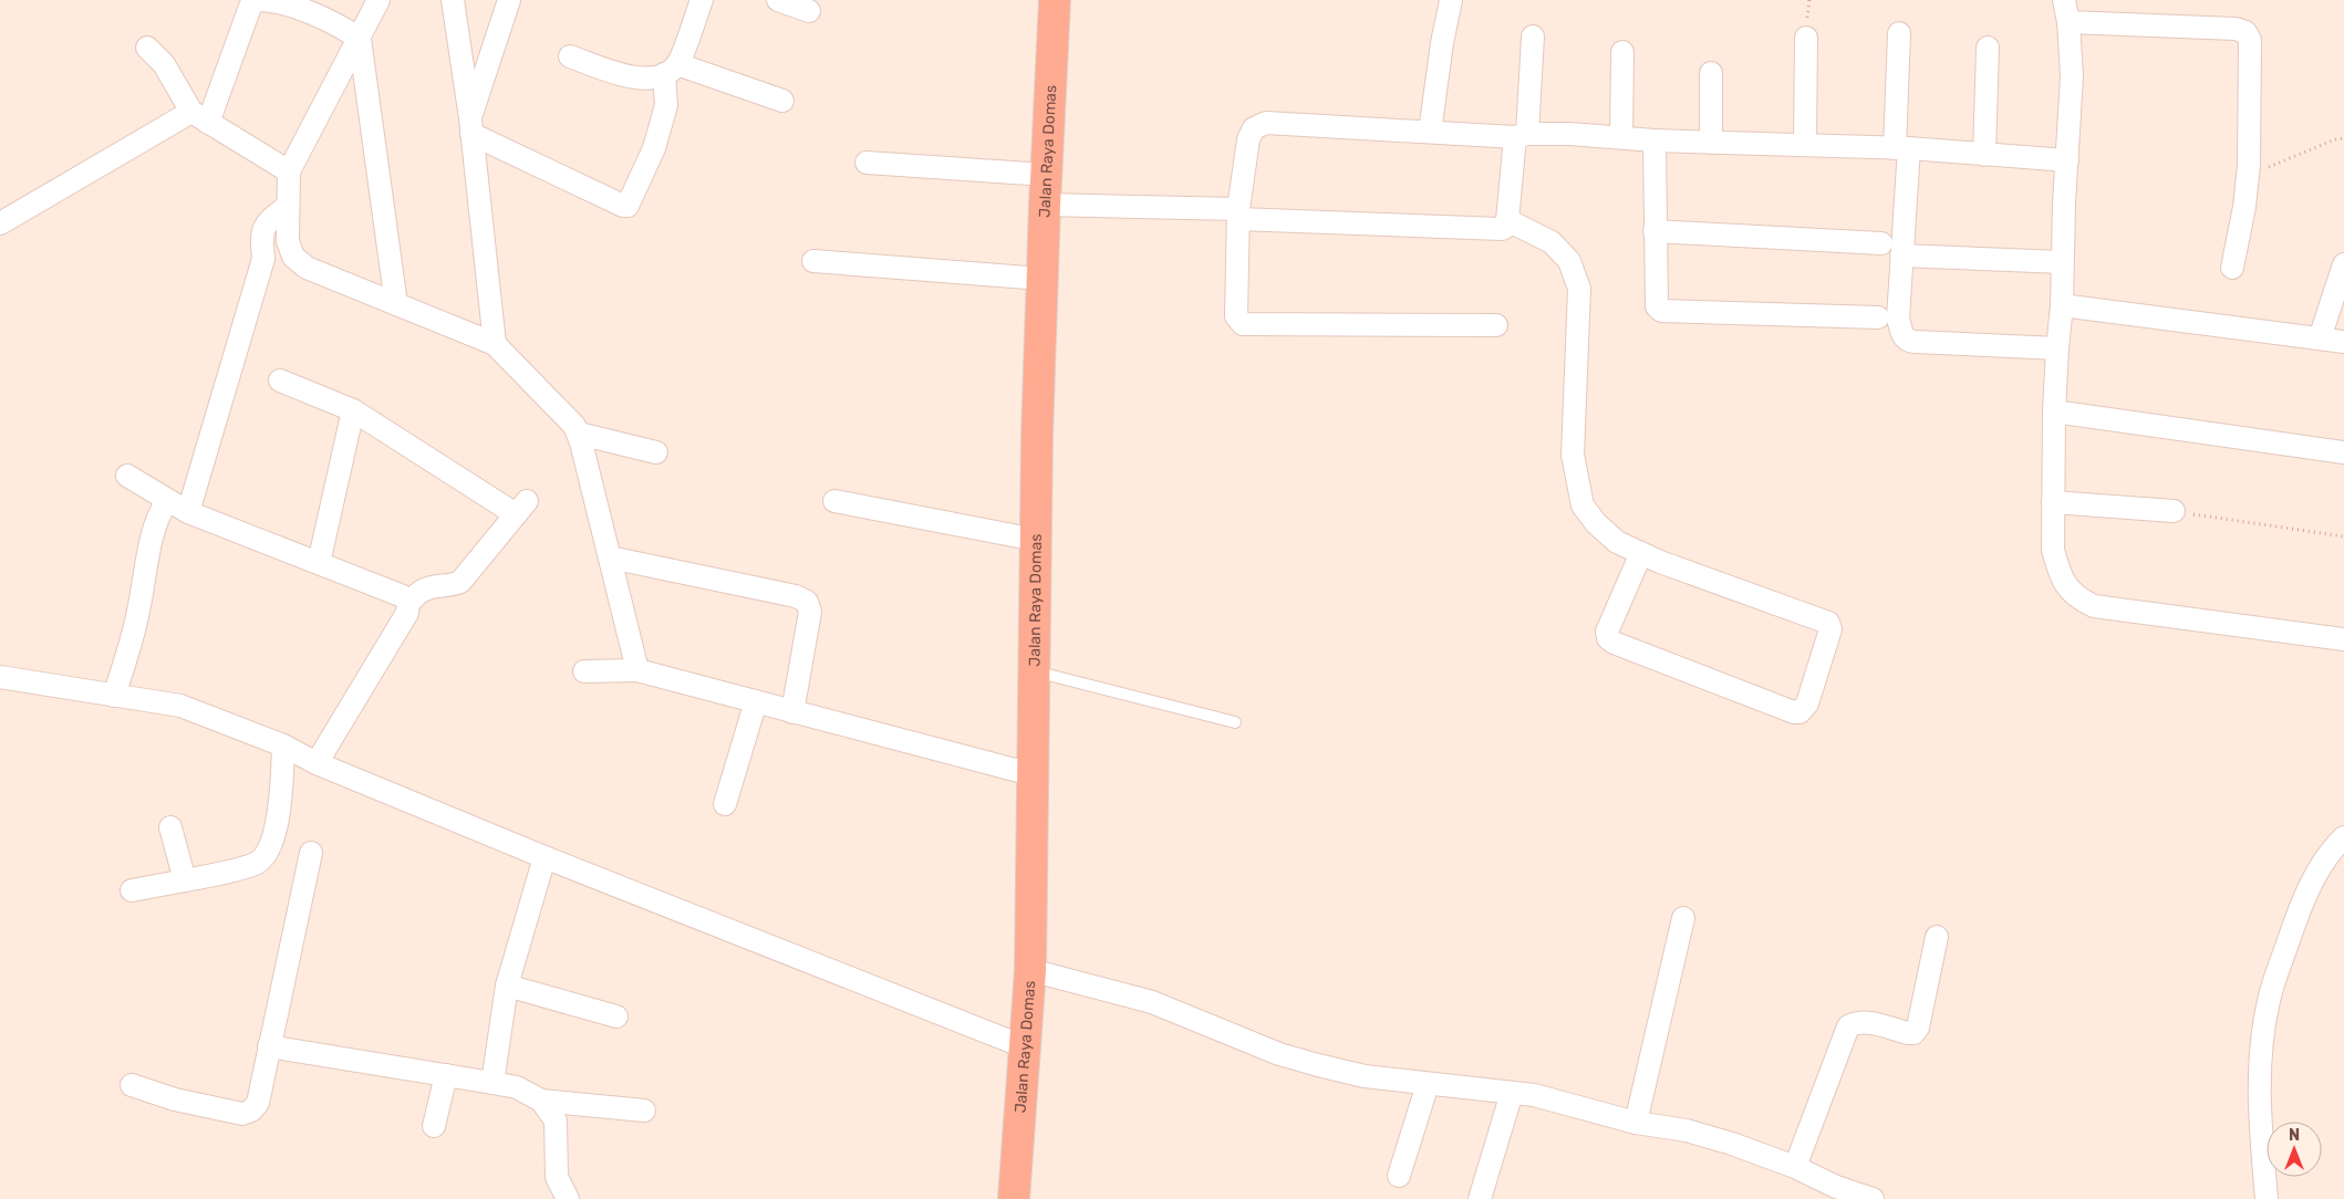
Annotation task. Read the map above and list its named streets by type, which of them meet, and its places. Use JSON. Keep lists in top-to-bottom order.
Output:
{
  "streets": {
    "highway": ["Jalan Raya Domas"]
  },
  "north": "top"
}
